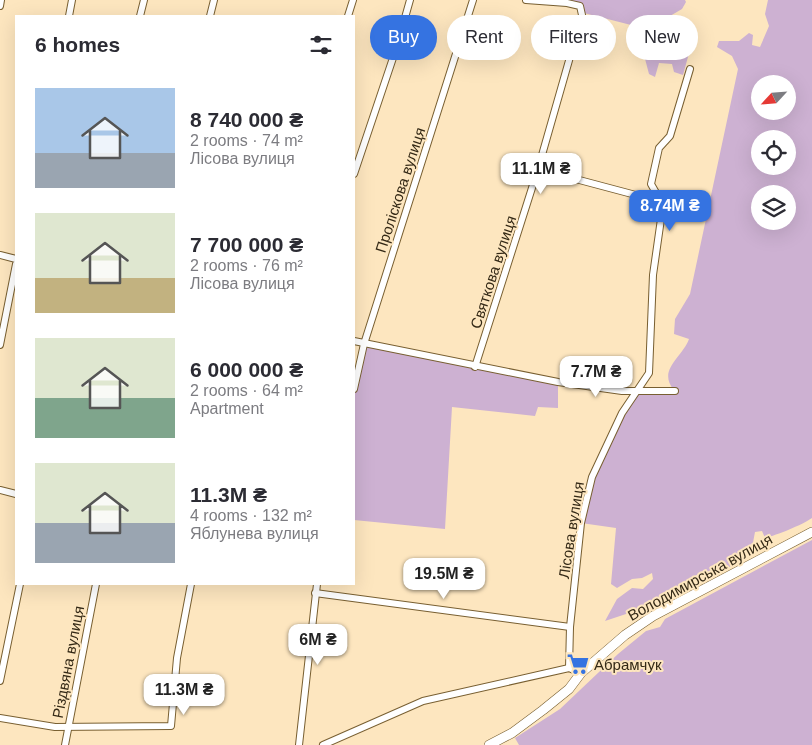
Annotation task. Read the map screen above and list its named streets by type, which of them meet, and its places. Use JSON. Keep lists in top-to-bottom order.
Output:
{
  "streets": {
    "main road": ["Володимирська вулиця"],
    "street": [
      "Проліскова вулиця",
      "Святкова вулиця",
      "Лісова вулиця",
      "Різдвяна вулиця"
    ]
  },
  "places": {
    "supermarket": ["Абрамчук"]
  },
  "north": "bottom left",
  "page": {
    "chip": [
      "Buy",
      "Rent",
      "Filters",
      "New"
    ],
    "heading": "6 homes",
    "list": [
      {
        "name": "8 740 000 ₴",
        "note": "2 rooms · 74 m² · Лісова вулиця"
      },
      {
        "name": "7 700 000 ₴",
        "note": "2 rooms · 76 m² · Лісова вулиця"
      },
      {
        "name": "6 000 000 ₴",
        "note": "2 rooms · 64 m² · Apartment"
      },
      {
        "name": "11.3M ₴",
        "note": "4 rooms · 132 m² · Яблунева вулиця"
      }
    ],
    "price": [
      "11.1M ₴",
      "8.74M ₴",
      "7.7M ₴",
      "19.5M ₴",
      "6M ₴",
      "11.3M ₴"
    ]
  }
}
